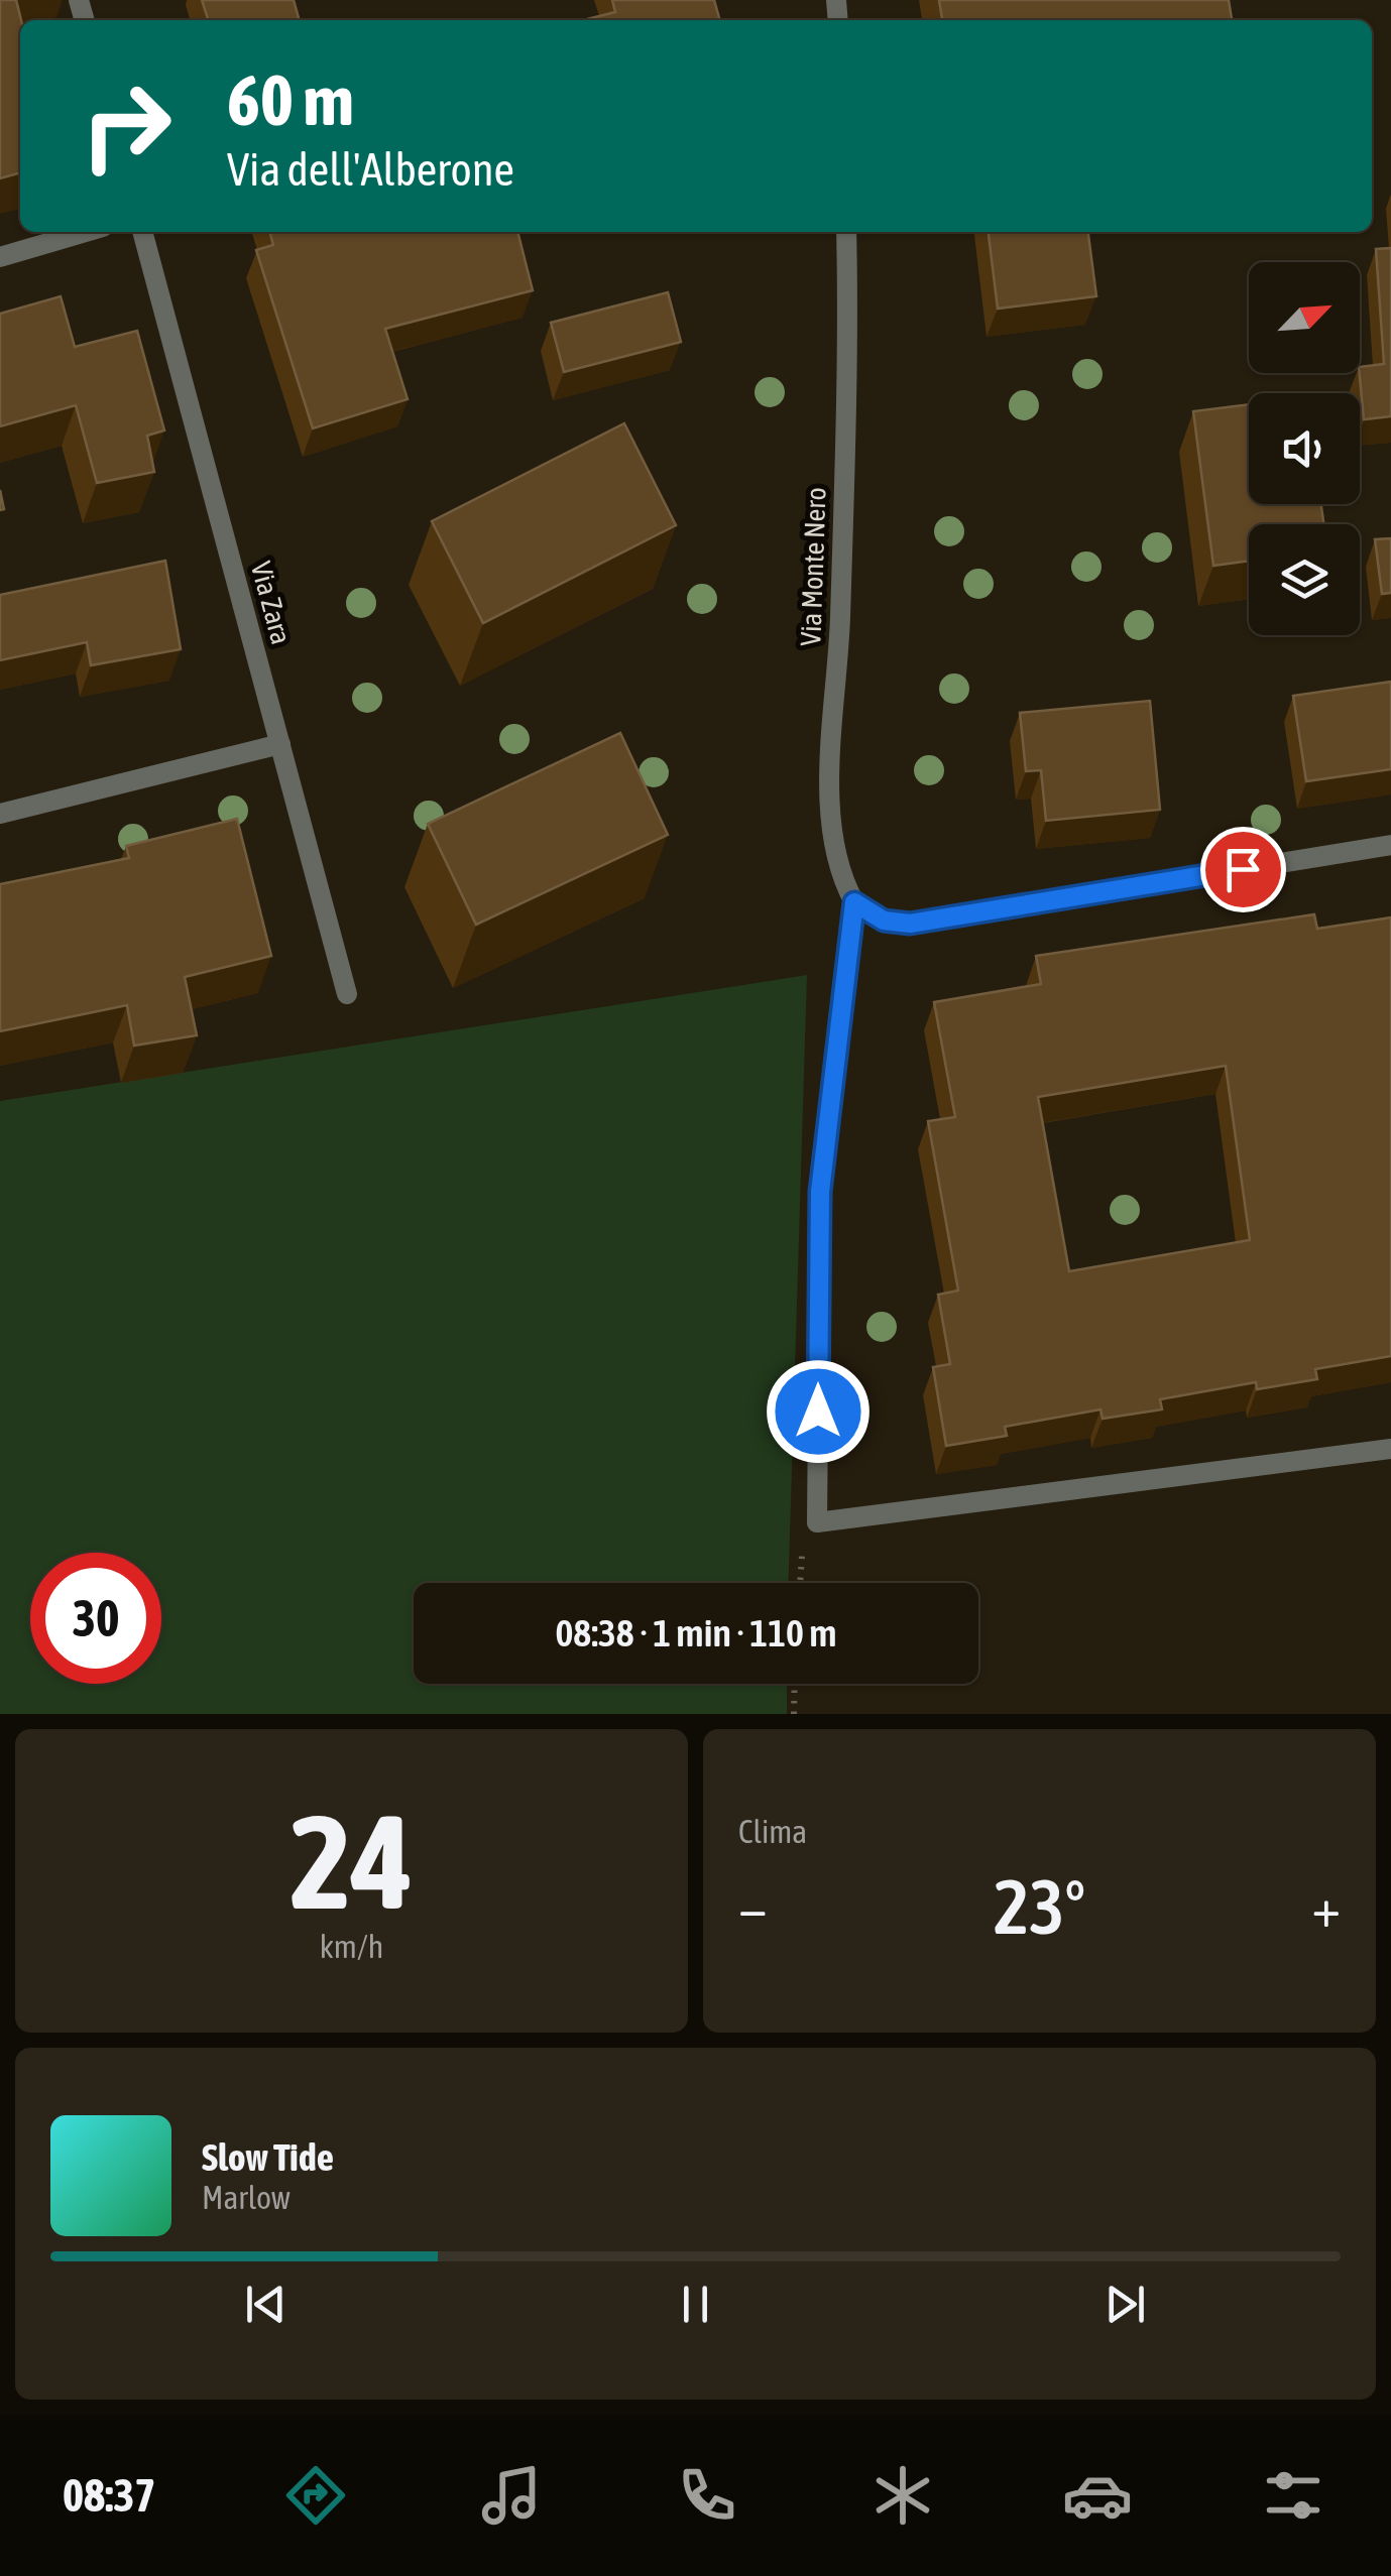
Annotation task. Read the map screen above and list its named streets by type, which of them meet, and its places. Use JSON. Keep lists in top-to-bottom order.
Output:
{
  "streets": {
    "street": ["Via Monte Nero", "Via Zara"]
  },
  "north": "top right",
  "page": {
    "turn": ["60 m", "Via dell'Alberone"],
    "limit": "30",
    "trip": "08:38 · 1 min · 110 m",
    "tile": [
      ["24", "km/h"],
      "Clima"
    ],
    "heat": ["−", "23°", "+"],
    "song": ["Slow Tide", "Marlow"],
    "tabs": "08:37"
  }
}
